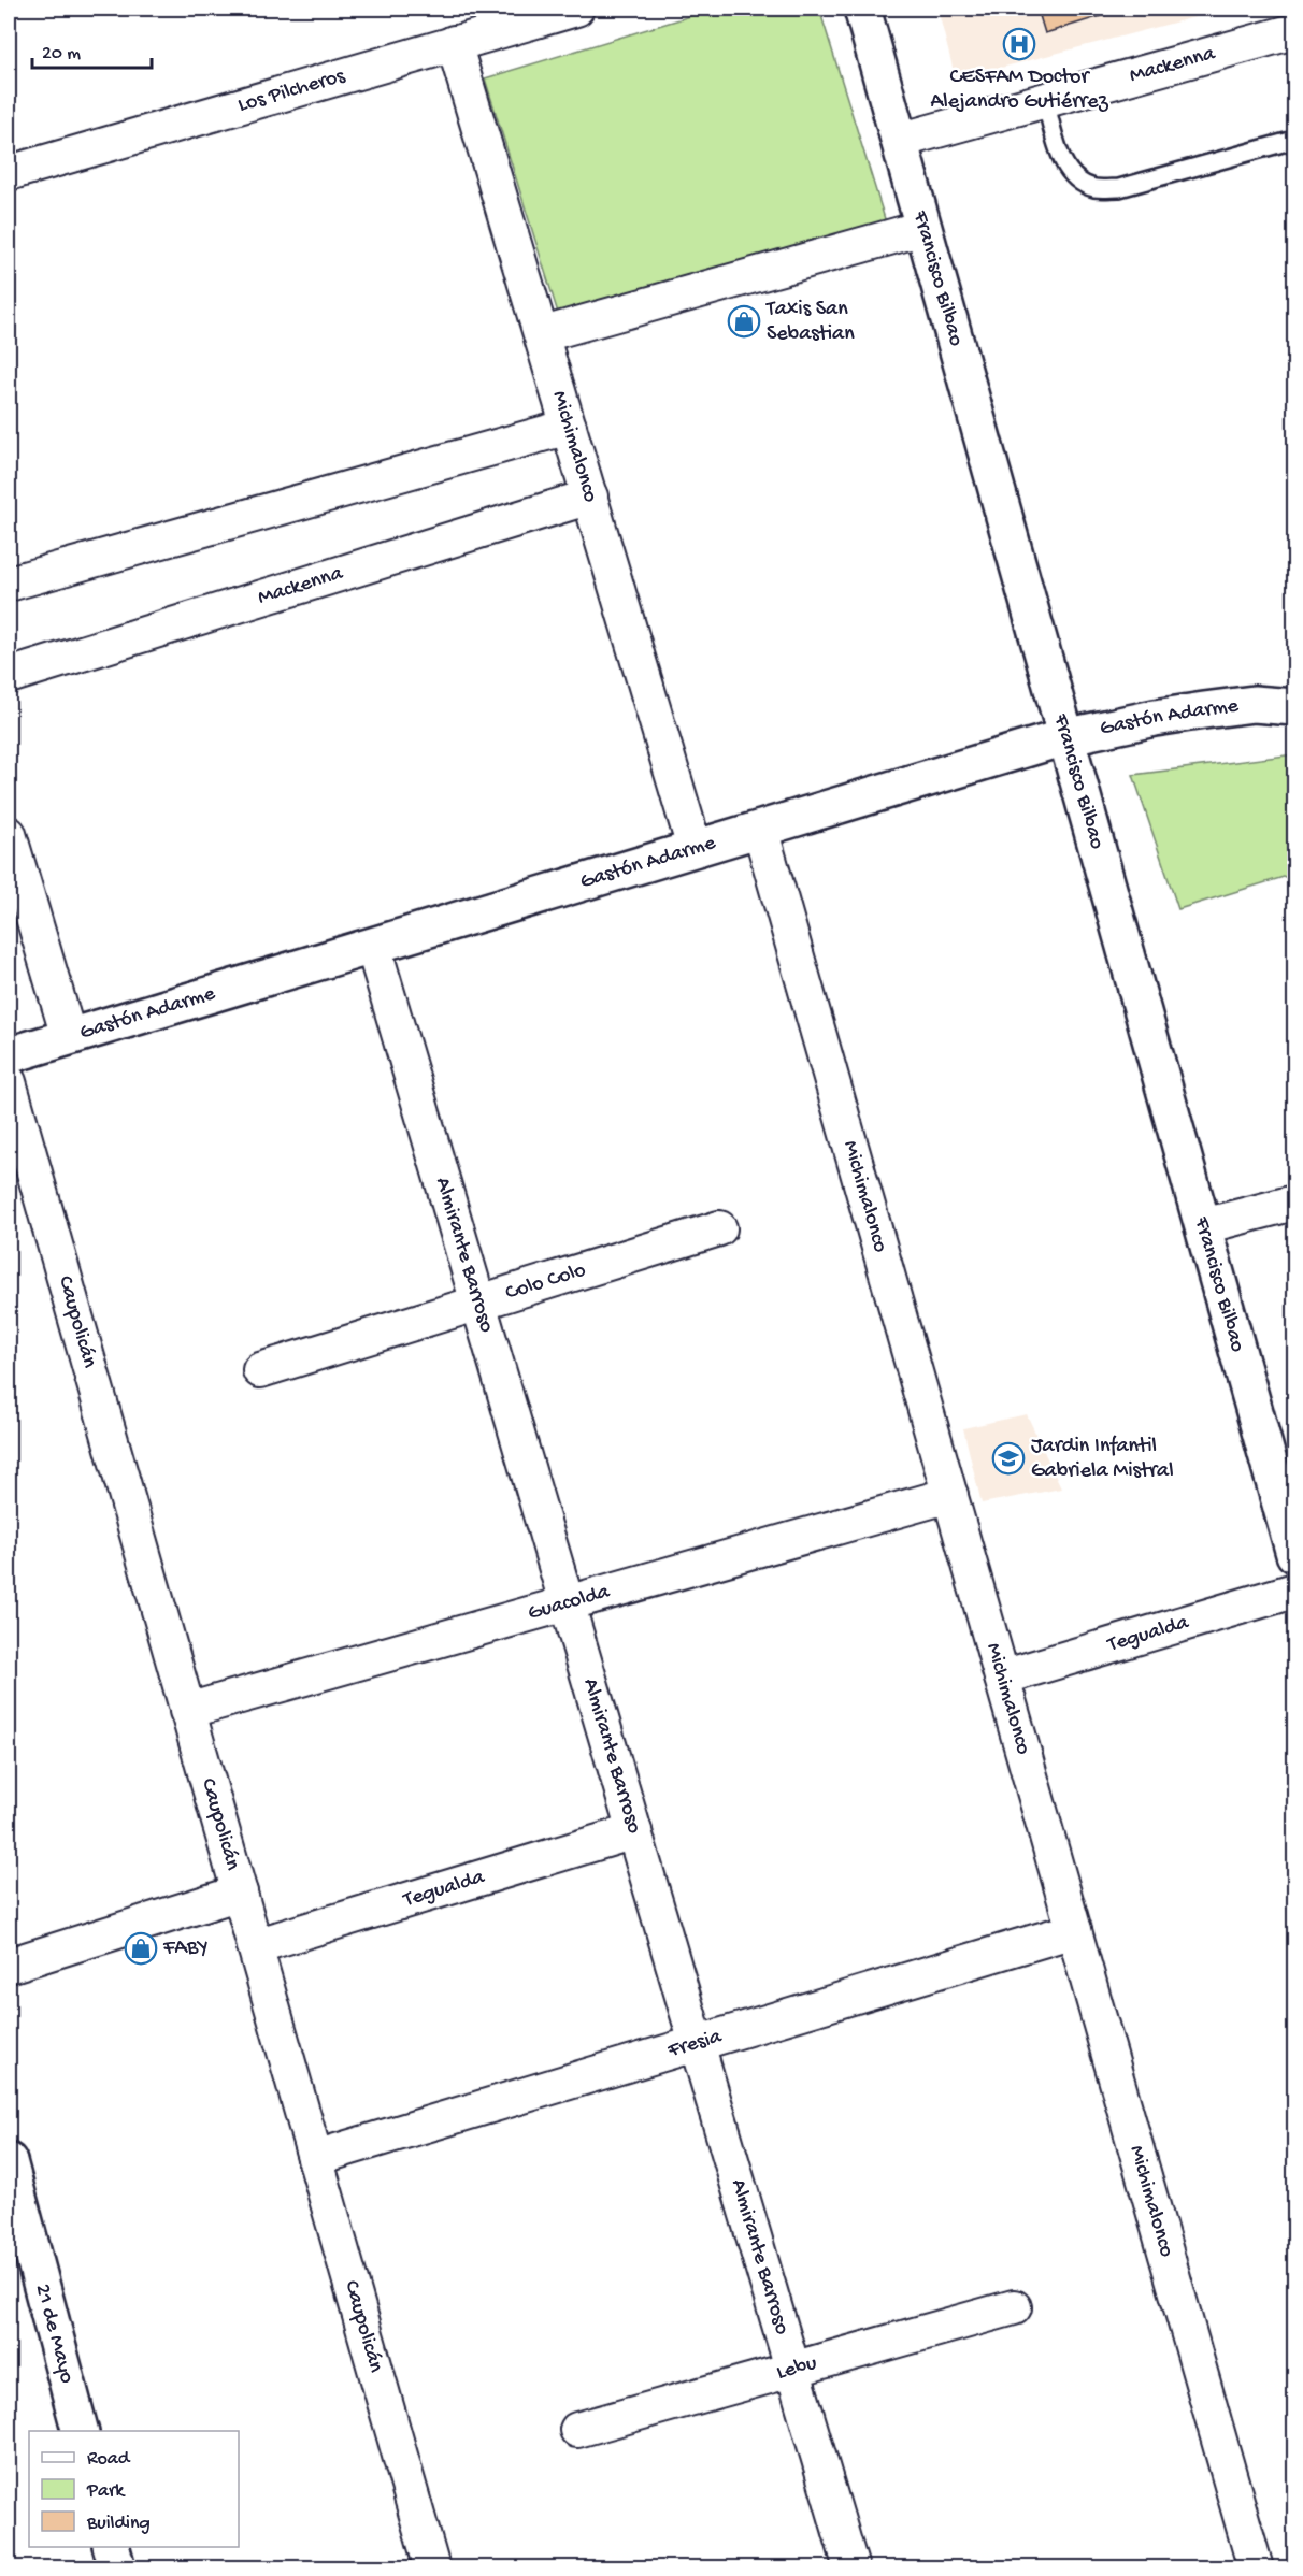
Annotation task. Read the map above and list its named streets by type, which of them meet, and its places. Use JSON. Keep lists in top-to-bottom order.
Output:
{
  "streets": {
    "street": [
      "Mackenna",
      "Los Pilcheros",
      "Francisco Bilbao",
      "Michimalonco",
      "Gastón Adarme",
      "Almirante Barroso",
      "Colo Colo",
      "Caupolicán",
      "Guacolda",
      "Tegualda",
      "Fresia",
      "21 de Mayo",
      "Lebu"
    ]
  },
  "crossings": [
    ["Mackenna", "Francisco Bilbao"],
    ["Mackenna", "Michimalonco"],
    ["Los Pilcheros", "Michimalonco"],
    ["Francisco Bilbao", "Gastón Adarme"],
    ["Michimalonco", "Gastón Adarme"],
    ["Michimalonco", "Guacolda"],
    ["Michimalonco", "Tegualda"],
    ["Michimalonco", "Fresia"],
    ["Gastón Adarme", "Almirante Barroso"],
    ["Almirante Barroso", "Colo Colo"],
    ["Almirante Barroso", "Guacolda"],
    ["Almirante Barroso", "Tegualda"],
    ["Almirante Barroso", "Fresia"],
    ["Almirante Barroso", "Lebu"],
    ["Caupolicán", "Guacolda"],
    ["Caupolicán", "Tegualda"],
    ["Caupolicán", "Fresia"]
  ],
  "places": {
    "hospital": ["CESFAM Doctor Alejandro Gutiérrez"],
    "shop": ["Taxis San Sebastian", "FABY"],
    "school or university": ["Jardin Infantil Gabriela Mistral"]
  },
  "legend": ["Road", "Park", "Building"],
  "scale_bar": "20 m"
}
